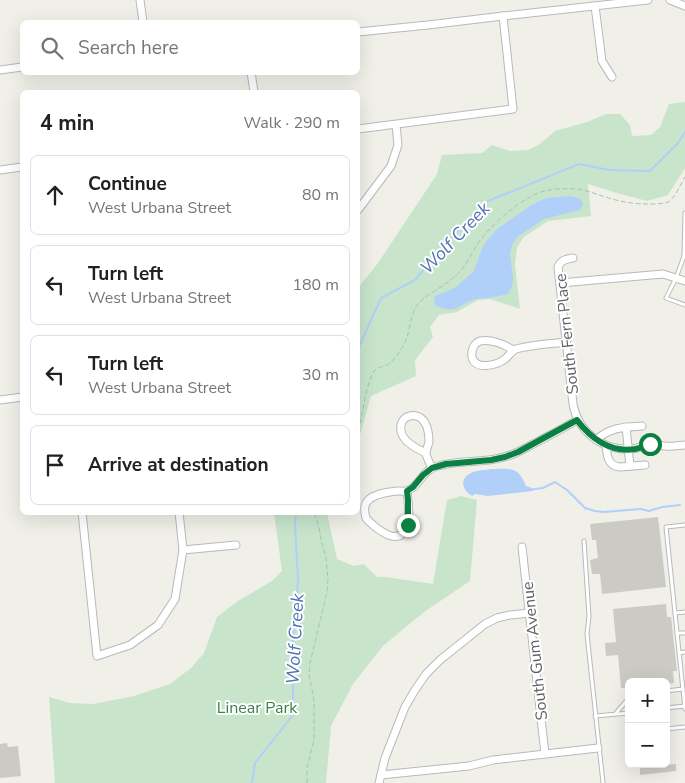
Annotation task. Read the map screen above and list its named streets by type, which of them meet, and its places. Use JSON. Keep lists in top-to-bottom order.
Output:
{
  "streets": {
    "street": ["South Fern Place", "South Gum Avenue"]
  },
  "water": ["Wolf Creek"],
  "parks": ["Linear Park"],
  "page": {
    "search": "Search here",
    "heading": ["4 min", "Walk · 290 m"],
    "list": [
      ["Continue", "West Urbana Street", "80 m"],
      ["Turn left", "West Urbana Street", "180 m"],
      ["Turn left", "West Urbana Street", "30 m"],
      "Arrive at destination"
    ],
    "map_buttons": ["+", "−"]
  }
}
